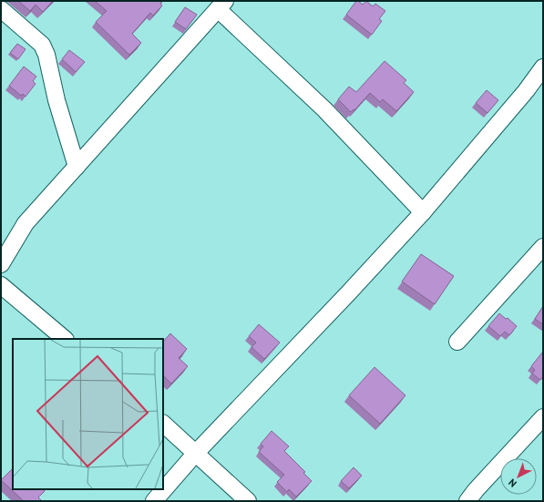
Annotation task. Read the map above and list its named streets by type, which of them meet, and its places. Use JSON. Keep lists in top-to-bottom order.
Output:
{
  "north": "bottom left"
}
